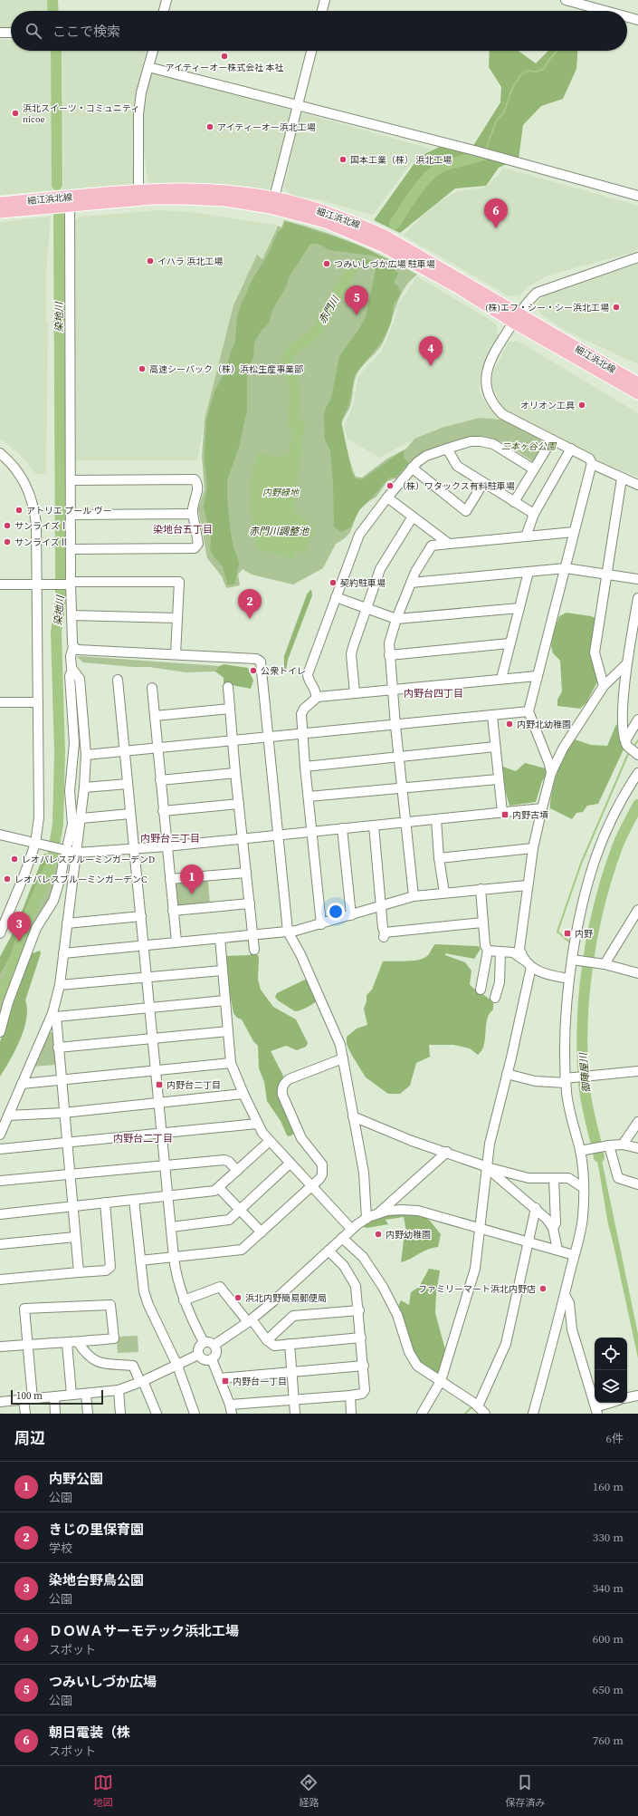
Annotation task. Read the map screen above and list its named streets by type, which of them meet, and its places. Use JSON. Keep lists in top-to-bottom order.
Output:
{
  "streets": {
    "main road": ["細江浜北線"]
  },
  "districts": [
    "染地台五丁目",
    "内野台四丁目",
    "内野台三丁目",
    "内野台二丁目"
  ],
  "water": [
    "赤門川",
    "染地川",
    "赤門川調整池",
    "御陣屋川"
  ],
  "parks": ["二本ヶ谷公園", "内野緑地"],
  "places": {
    "other": [
      "アイティーオー株式会社 本社",
      "浜北スイーツ・コミュニティ nicoe",
      "アイティーオー浜北工場",
      "国本工業（株） 浜北工場",
      "イハラ 浜北工場",
      "つみいしづか広場 駐車場",
      "(株)エフ・シー・シー浜北工場",
      "高速シーパック（株）浜松生産事業部",
      "オリオン工具",
      "（株）ワタックス有料駐車場",
      "アトリエ プール ヴー",
      "サンライズⅠ",
      "サンライズⅡ",
      "契約駐車場",
      "公衆トイレ",
      "内野北幼稚園",
      "レオパレスブルーミンガーデンD",
      "レオパレスブルーミンガーデンC",
      "内野幼稚園",
      "ファミリーマート浜北内野店",
      "浜北内野簡易郵便局"
    ],
    "transit": [
      "内野古墳",
      "内野",
      "内野台二丁目",
      "内野台一丁目"
    ]
  },
  "scale_bar": "100 m",
  "page": {
    "search": "ここで検索",
    "pins": [
      "6",
      "5",
      "4",
      "2",
      "1",
      "3"
    ],
    "scale": "100 m",
    "heading": ["周辺", "6件"],
    "list": [
      {
        "mark": "1",
        "name": "内野公園",
        "note": "公園",
        "value": "160 m"
      },
      {
        "mark": "2",
        "name": "きじの里保育園",
        "note": "学校",
        "value": "330 m"
      },
      {
        "mark": "3",
        "name": "染地台野鳥公園",
        "note": "公園",
        "value": "340 m"
      },
      {
        "mark": "4",
        "name": "ＤＯＷＡサーモテック浜北工場",
        "note": "スポット",
        "value": "600 m"
      },
      {
        "mark": "5",
        "name": "つみいしづか広場",
        "note": "公園",
        "value": "650 m"
      },
      {
        "mark": "6",
        "name": "朝日電装（株",
        "note": "スポット",
        "value": "760 m"
      }
    ],
    "nav": ["地図", "経路", "保存済み"]
  }
}
